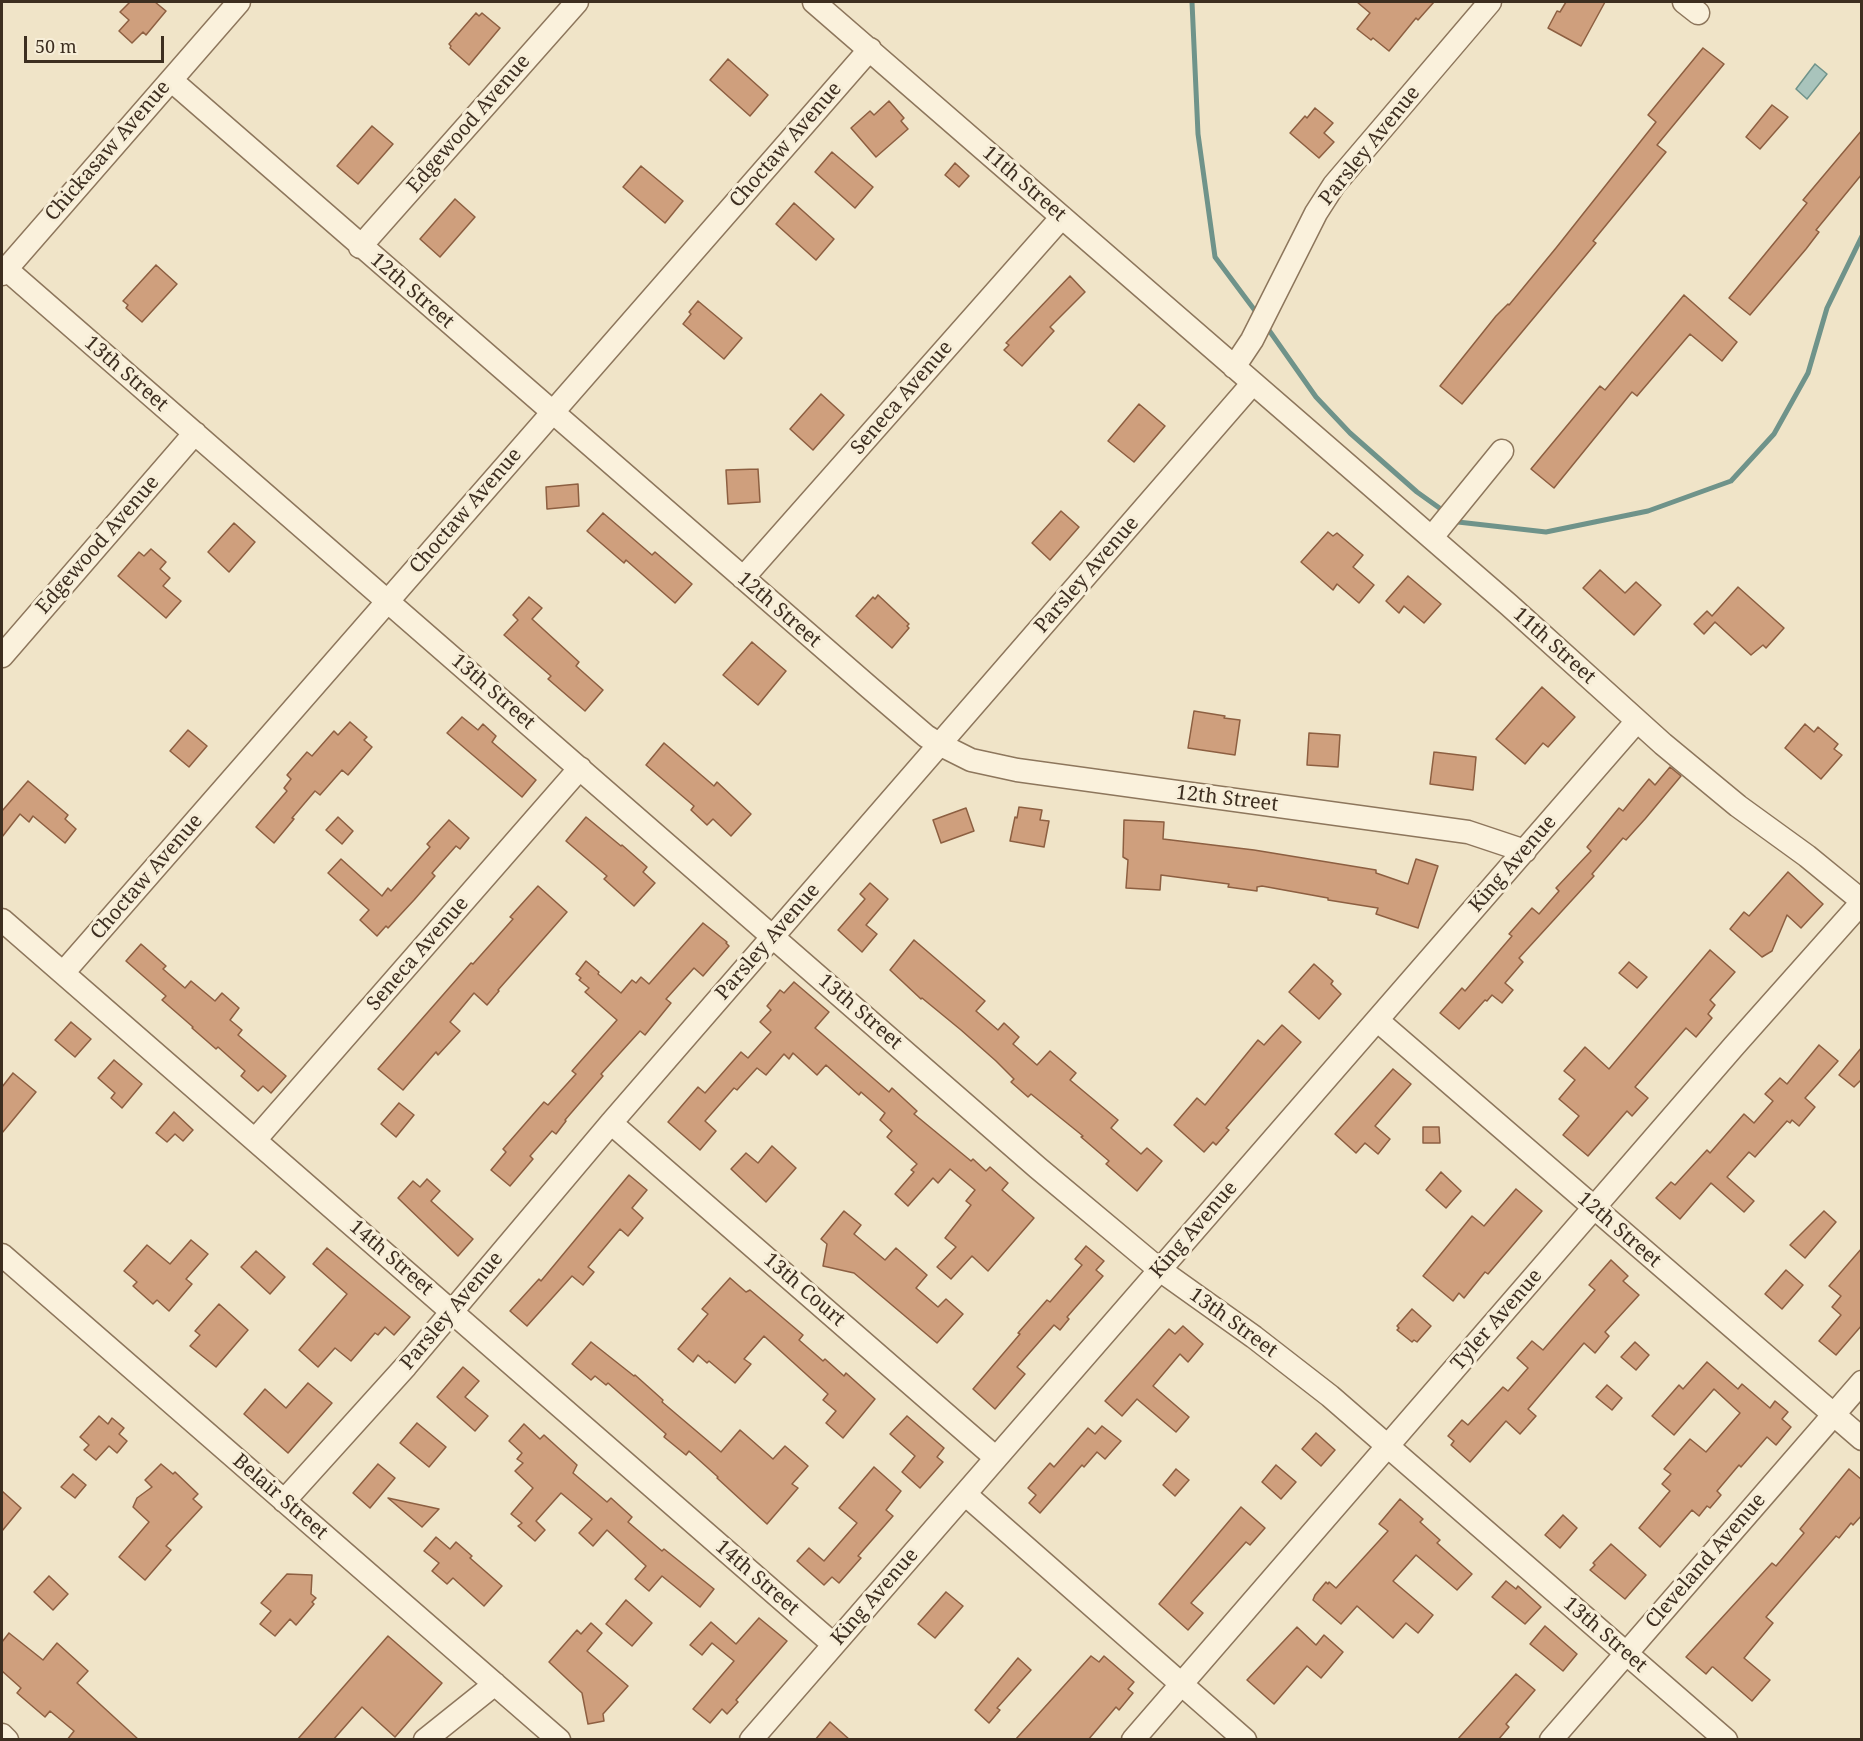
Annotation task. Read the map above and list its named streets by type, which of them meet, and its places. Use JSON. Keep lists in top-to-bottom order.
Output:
{
  "streets": {
    "street": [
      "Edgewood Avenue",
      "Choctaw Avenue",
      "Parsley Avenue",
      "Chickasaw Avenue",
      "11th Street",
      "12th Street",
      "13th Street",
      "Seneca Avenue",
      "King Avenue",
      "14th Street",
      "13th Court",
      "Tyler Avenue",
      "Belair Street",
      "Cleveland Avenue"
    ]
  },
  "crossings": [
    ["Edgewood Avenue", "12th Street"],
    ["Edgewood Avenue", "13th Street"],
    ["Choctaw Avenue", "11th Street"],
    ["Choctaw Avenue", "12th Street"],
    ["Choctaw Avenue", "13th Street"],
    ["Choctaw Avenue", "14th Street"],
    ["Parsley Avenue", "11th Street"],
    ["Parsley Avenue", "12th Street"],
    ["Parsley Avenue", "13th Street"],
    ["Parsley Avenue", "14th Street"],
    ["Parsley Avenue", "13th Court"],
    ["Parsley Avenue", "Belair Street"],
    ["Chickasaw Avenue", "12th Street"],
    ["Chickasaw Avenue", "13th Street"],
    ["11th Street", "Seneca Avenue"],
    ["11th Street", "King Avenue"],
    ["11th Street", "Tyler Avenue"],
    ["12th Street", "Seneca Avenue"],
    ["12th Street", "King Avenue"],
    ["12th Street", "Tyler Avenue"],
    ["12th Street", "Cleveland Avenue"],
    ["13th Street", "Seneca Avenue"],
    ["13th Street", "King Avenue"],
    ["13th Street", "Tyler Avenue"],
    ["13th Street", "Cleveland Avenue"],
    ["Seneca Avenue", "14th Street"],
    ["King Avenue", "14th Street"],
    ["King Avenue", "13th Court"]
  ],
  "scale_bar": "50 m"
}
